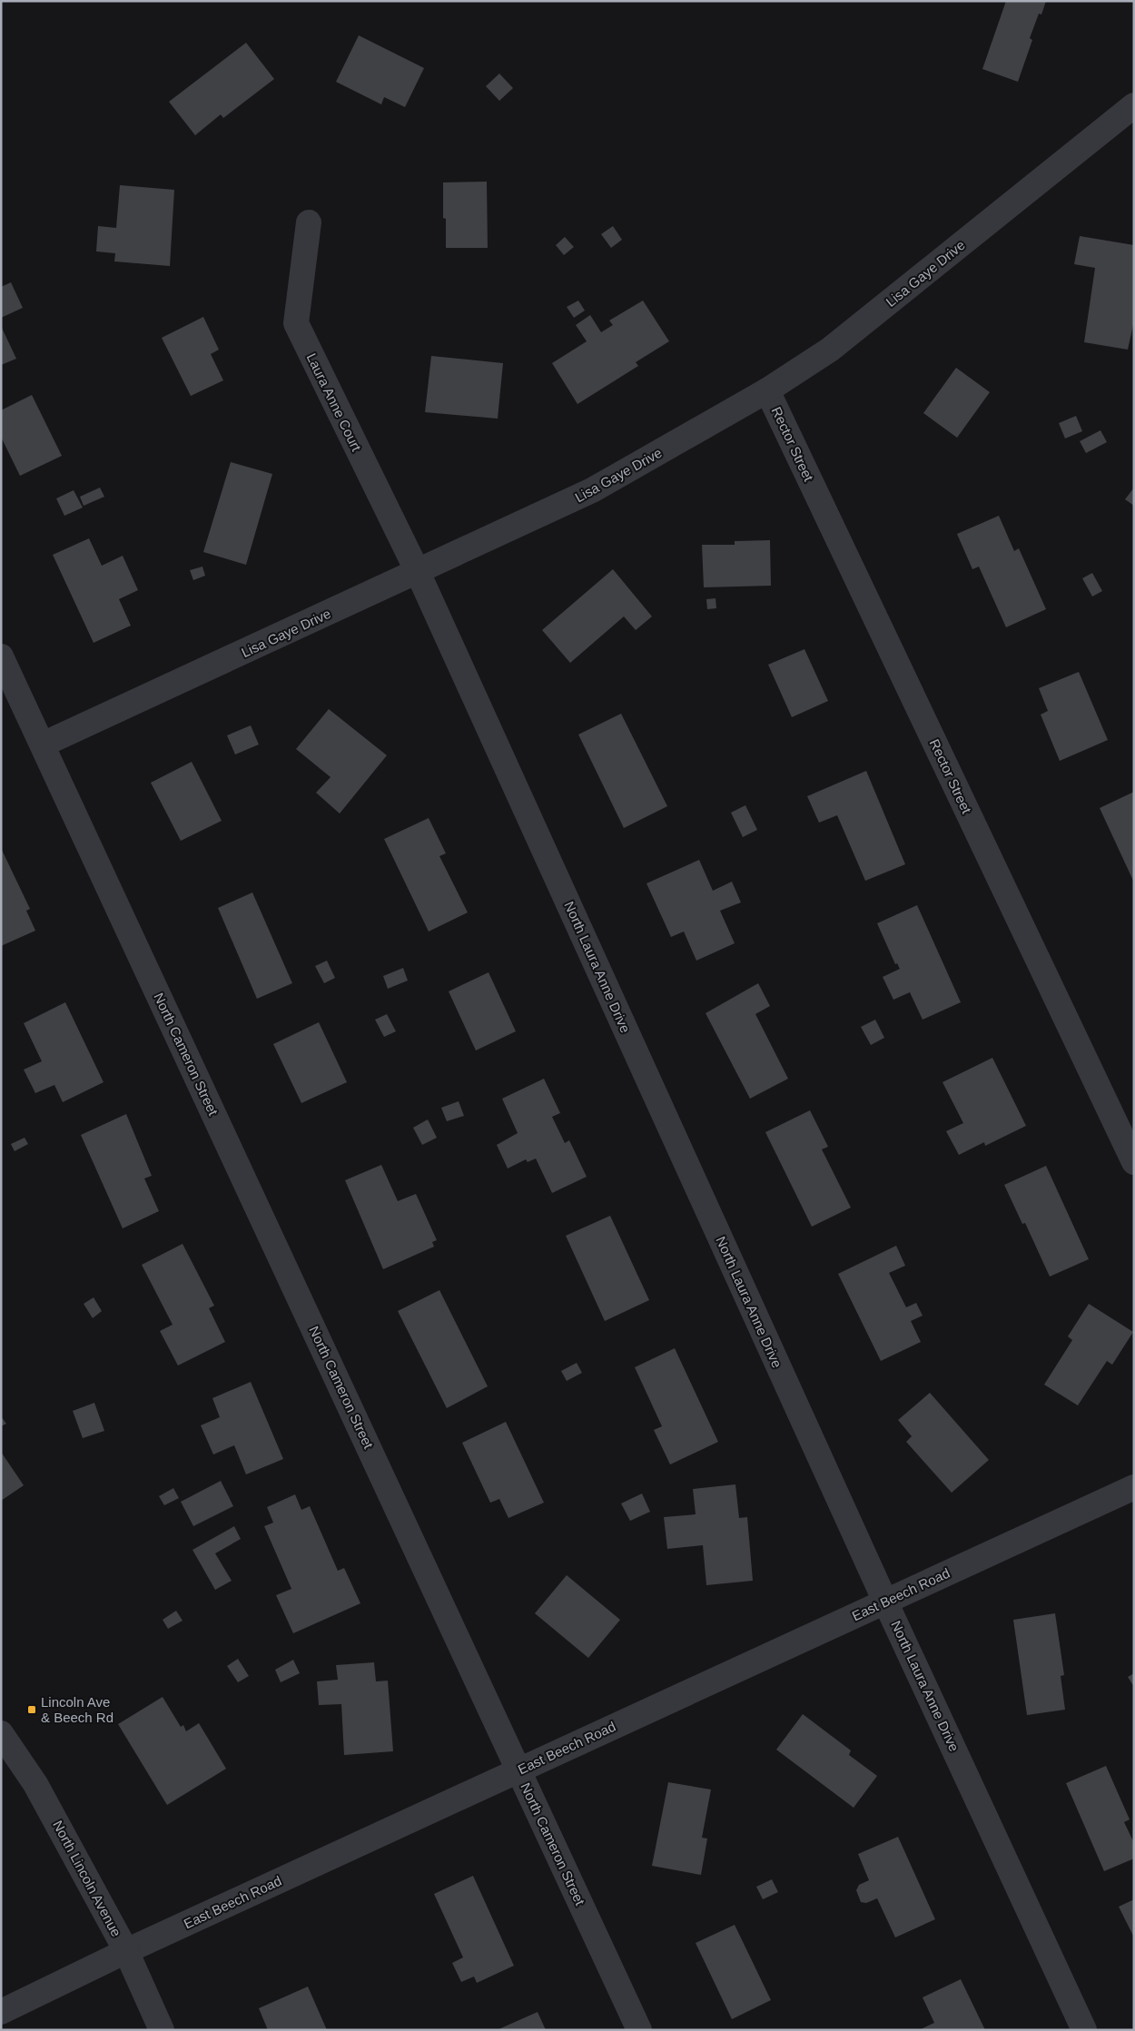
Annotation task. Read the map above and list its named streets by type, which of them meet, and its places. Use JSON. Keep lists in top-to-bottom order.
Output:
{
  "streets": {
    "street": [
      "Lisa Gaye Drive",
      "Laura Anne Court",
      "Rector Street",
      "North Laura Anne Drive",
      "North Cameron Street",
      "East Beech Road",
      "North Lincoln Avenue"
    ]
  },
  "crossings": [
    ["Lisa Gaye Drive", "Laura Anne Court"],
    ["Lisa Gaye Drive", "Rector Street"],
    ["Lisa Gaye Drive", "North Laura Anne Drive"],
    ["Lisa Gaye Drive", "North Cameron Street"],
    ["Laura Anne Court", "North Laura Anne Drive"],
    ["North Laura Anne Drive", "East Beech Road"],
    ["North Cameron Street", "East Beech Road"],
    ["East Beech Road", "North Lincoln Avenue"]
  ],
  "places": {
    "transit": ["Lincoln Ave & Beech Rd"]
  }
}
